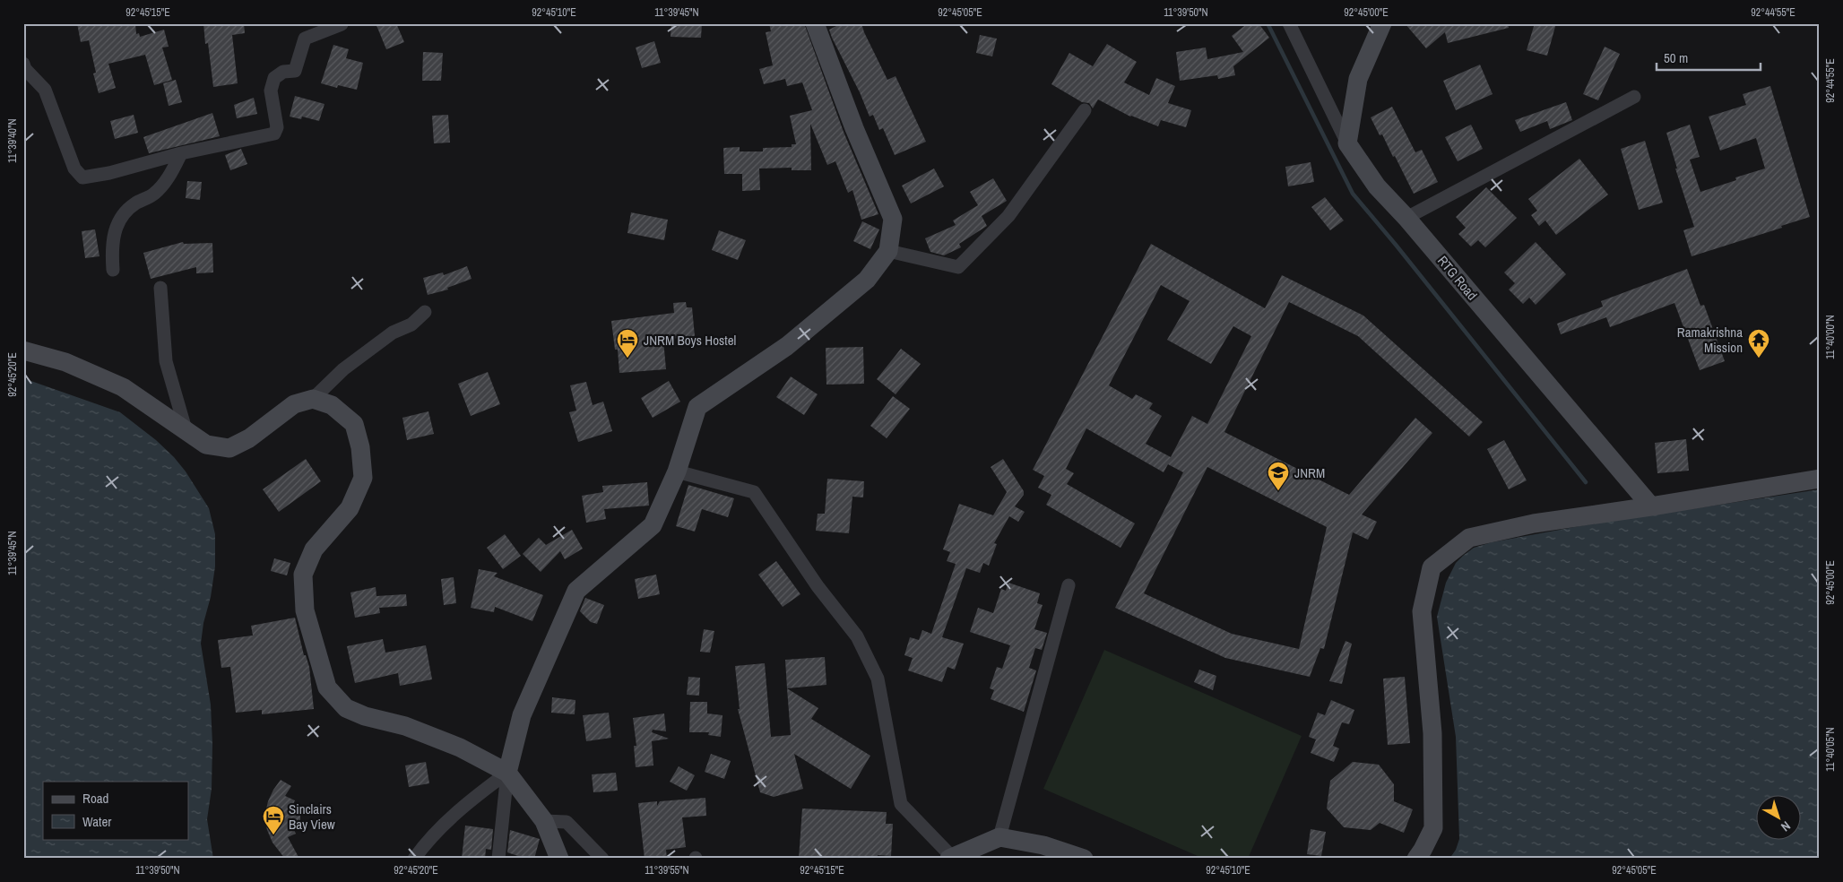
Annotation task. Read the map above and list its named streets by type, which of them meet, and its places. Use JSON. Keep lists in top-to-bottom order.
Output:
{
  "streets": {
    "main road": ["RTG Road"]
  },
  "places": {
    "hotel": ["JNRM Boys Hostel", "Sinclairs Bay View"],
    "temple": ["Ramakrishna Mission"],
    "school or university": ["JNRM"]
  },
  "legend": ["Road", "Water"],
  "scale_bar": "50 m",
  "north": "bottom right",
  "coordinates": [
    "92°45'15\"E",
    "92°45'10\"E",
    "11°39'45\"N",
    "92°45'05\"E",
    "11°39'50\"N",
    "92°45'00\"E",
    "92°44'55\"E",
    "11°39'40\"N",
    "11°40'00\"N",
    "92°45'20\"E",
    "11°40'05\"N",
    "11°39'55\"N"
  ]
}
